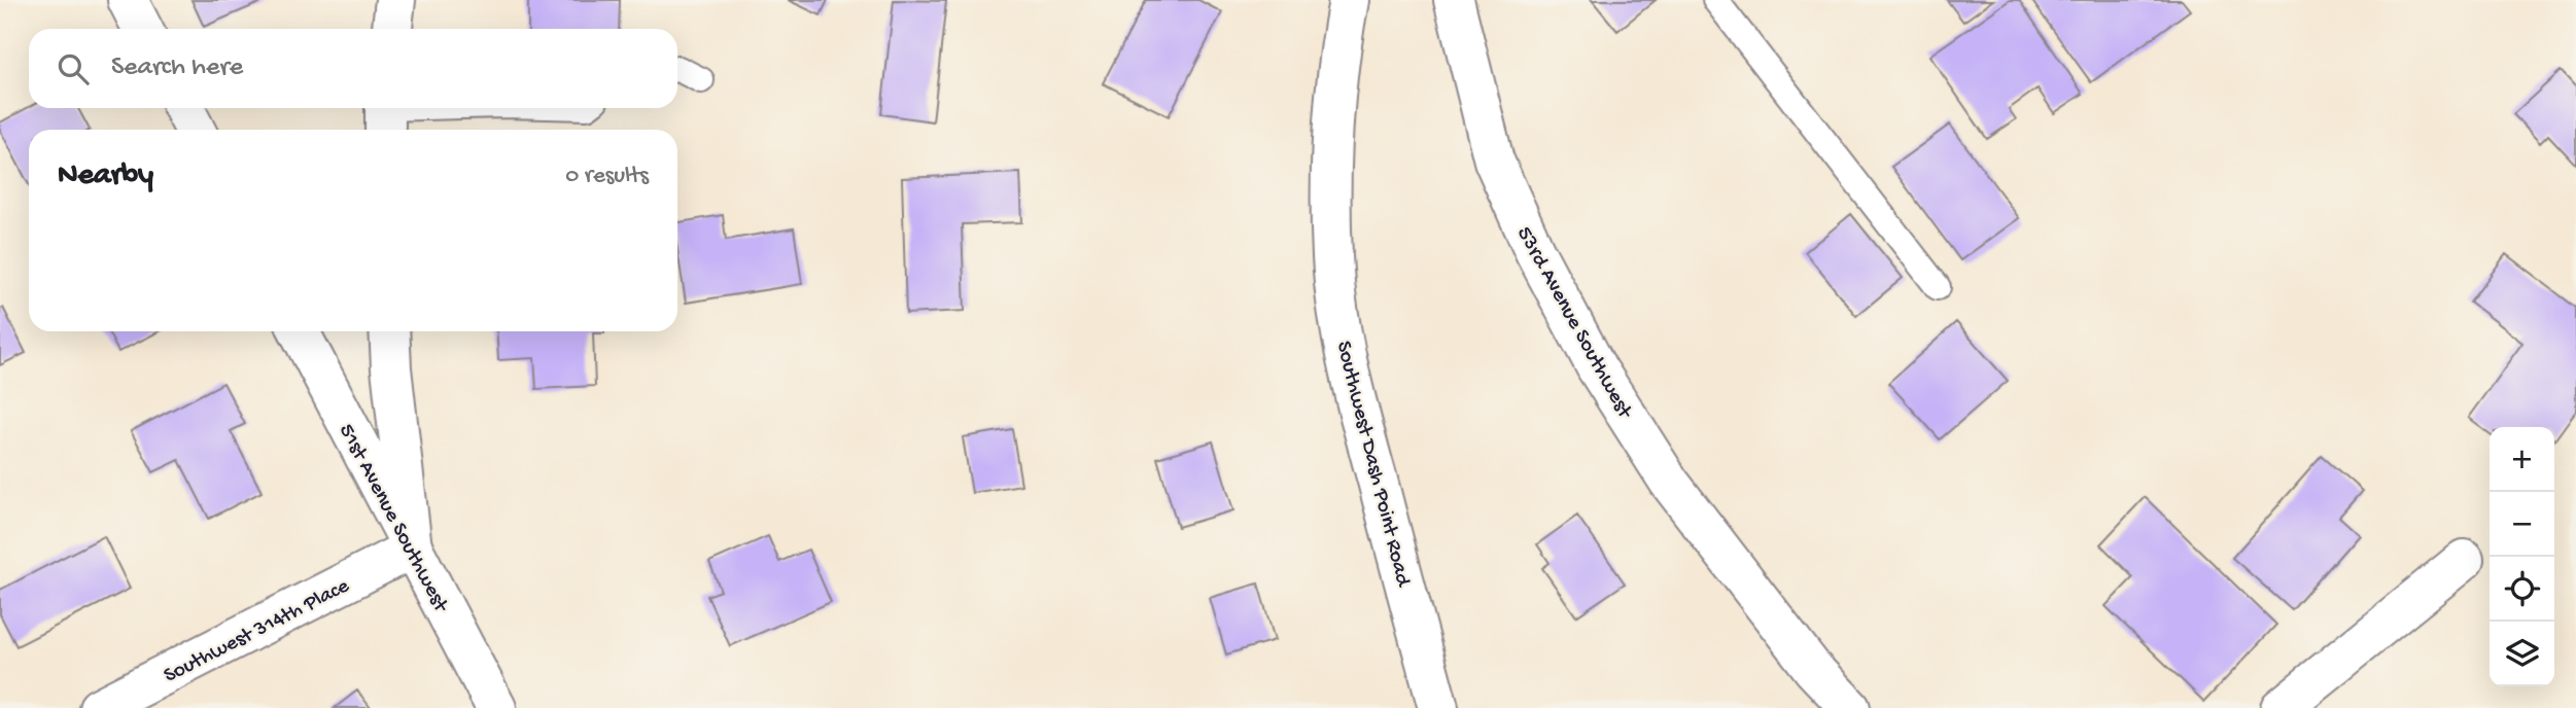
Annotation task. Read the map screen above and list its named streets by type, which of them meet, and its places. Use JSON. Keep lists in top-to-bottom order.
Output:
{
  "streets": {
    "street": [
      "53rd Avenue Southwest",
      "Southwest Dash Point Road",
      "51st Avenue Southwest",
      "Southwest 314th Place"
    ]
  },
  "crossings": [
    ["51st Avenue Southwest", "Southwest 314th Place"]
  ],
  "page": {
    "search": "Search here",
    "heading": ["Nearby", "0 results"],
    "map_buttons": ["+", "−"]
  }
}
